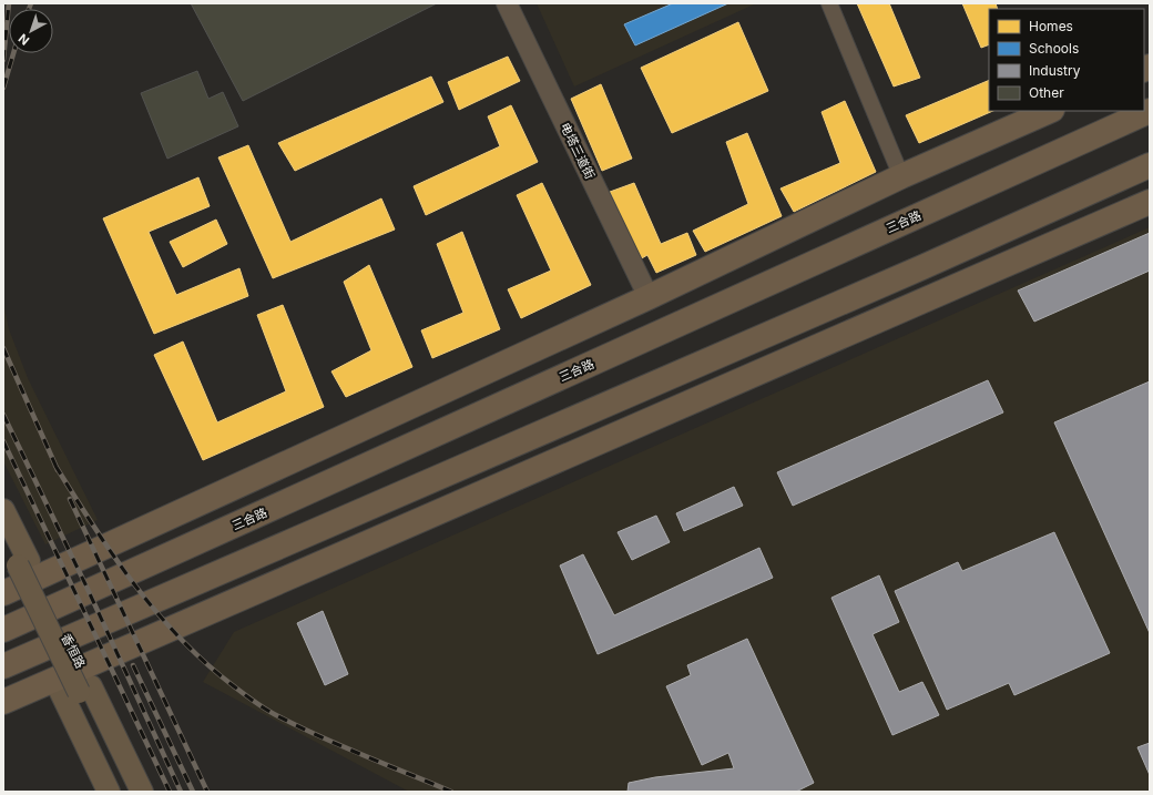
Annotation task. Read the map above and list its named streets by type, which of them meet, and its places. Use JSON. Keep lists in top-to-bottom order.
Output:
{
  "streets": {
    "highway": ["三合路"],
    "main road": ["香恒路"],
    "street": ["电塔三道街"]
  },
  "legend": [
    "Homes",
    "Schools",
    "Industry",
    "Other"
  ],
  "north": "bottom left"
}
